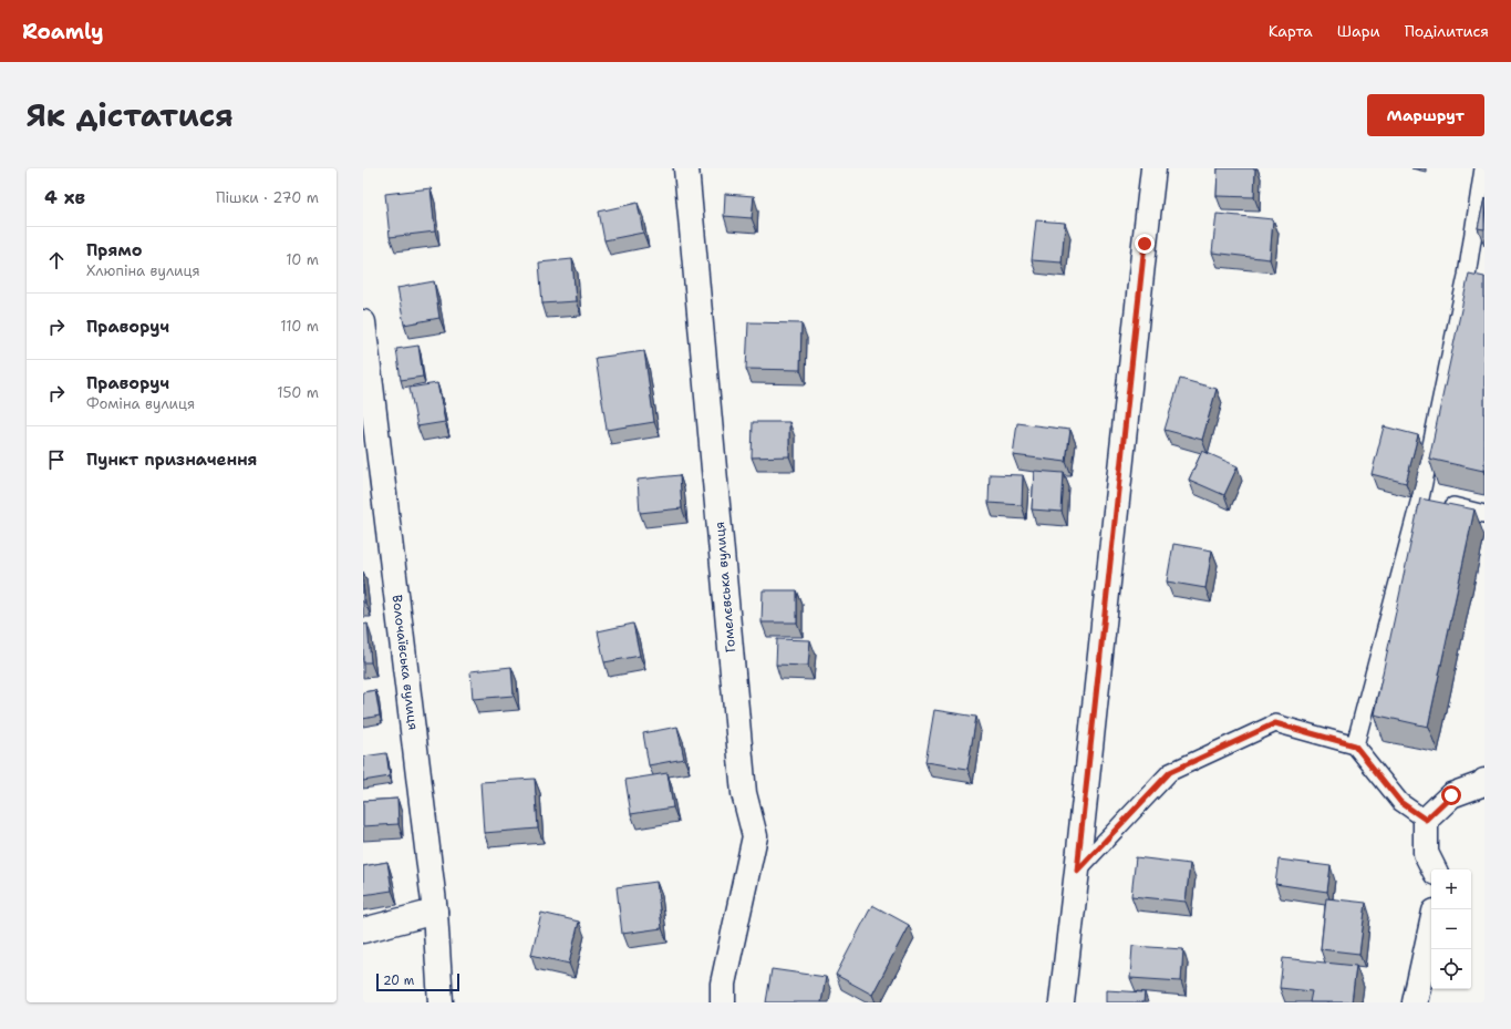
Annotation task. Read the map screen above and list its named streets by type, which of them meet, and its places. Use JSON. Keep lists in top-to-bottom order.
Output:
{
  "streets": {
    "street": ["Гомелєвська вулиця", "Волочаївська вулиця"]
  },
  "scale_bar": "20 m",
  "page": {
    "header": "Roamly",
    "nav": ["Карта", "Шари", "Поділитися"],
    "title": "Як дістатися",
    "buttons": "Маршрут",
    "heading": ["4 хв", "Пішки · 270 m"],
    "list": [
      ["Прямо", "Хлюпіна вулиця", "10 m"],
      ["Праворуч", "110 m"],
      ["Праворуч", "Фоміна вулиця", "150 m"],
      "Пункт призначення"
    ],
    "map_buttons": ["+", "−"],
    "scale": "20 m"
  }
}
